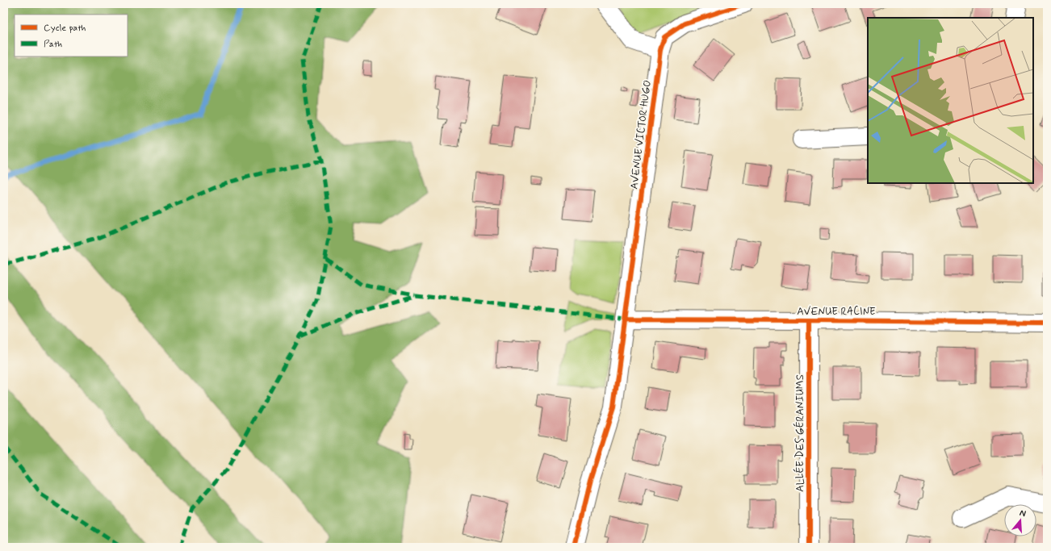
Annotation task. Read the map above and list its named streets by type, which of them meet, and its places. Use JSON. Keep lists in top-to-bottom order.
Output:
{
  "streets": {
    "street": ["AVENUE VICTOR HUGO", "AVENUE RACINE", "ALLÉE DES GÉRANIUMS"]
  },
  "crossings": [
    ["AVENUE VICTOR HUGO", "AVENUE RACINE"],
    ["AVENUE RACINE", "ALLÉE DES GÉRANIUMS"]
  ],
  "legend": ["Cycle path", "Path"],
  "north": "top"
}
